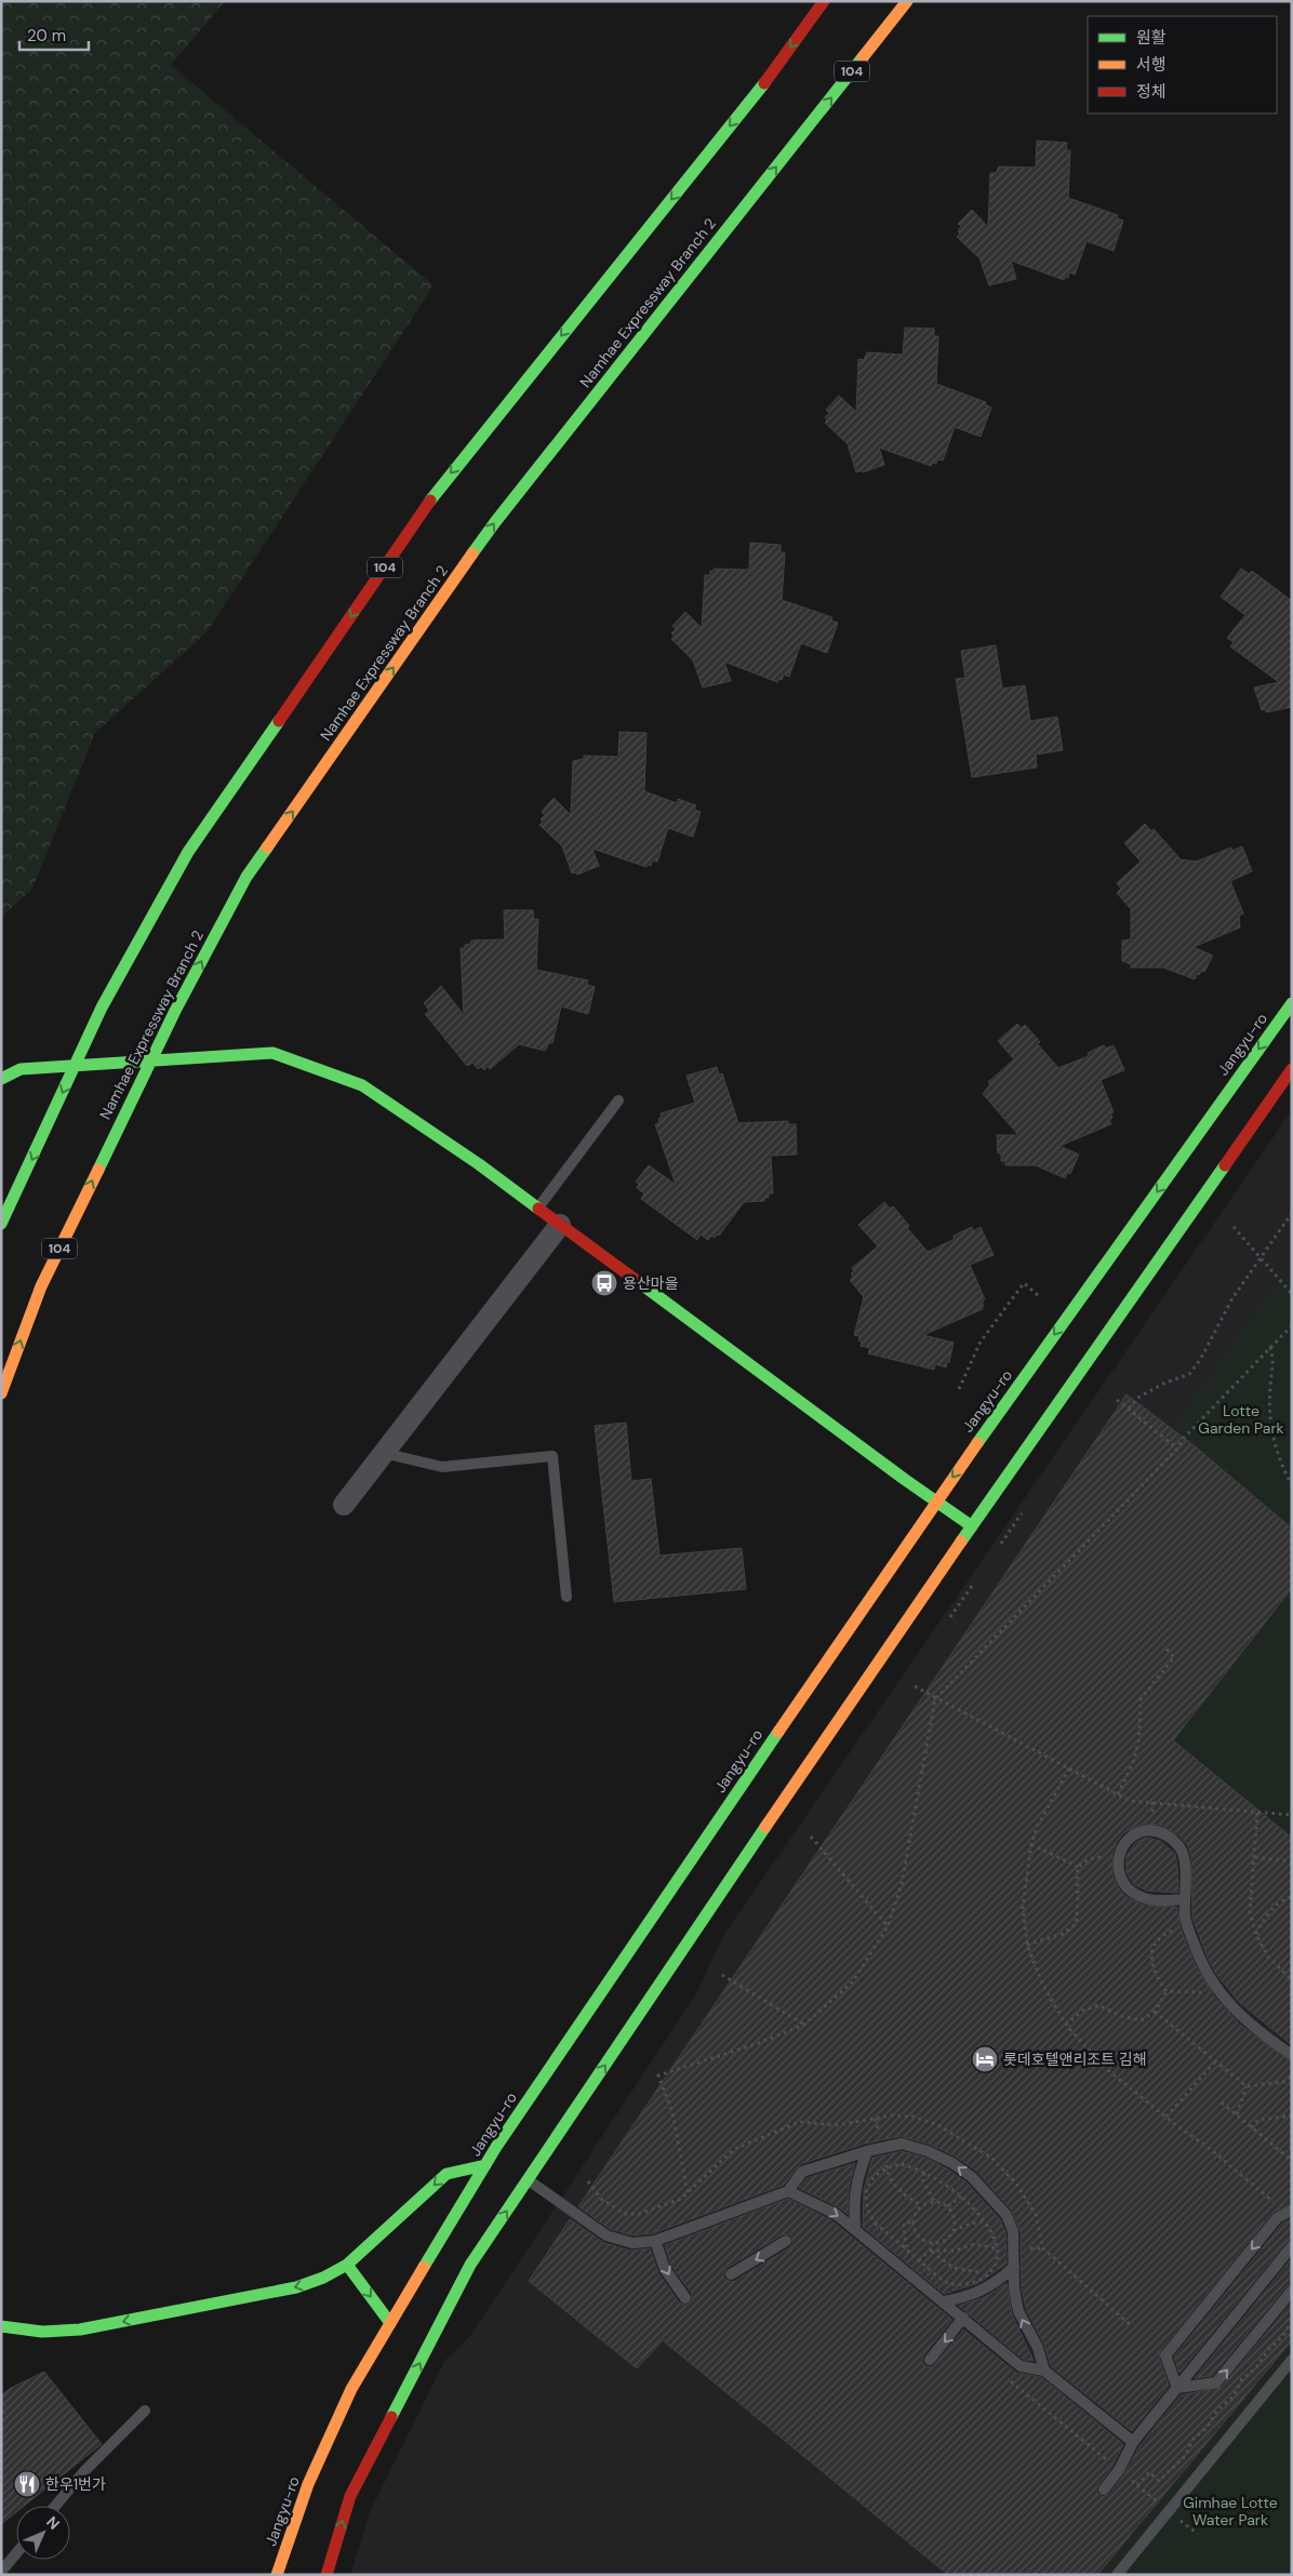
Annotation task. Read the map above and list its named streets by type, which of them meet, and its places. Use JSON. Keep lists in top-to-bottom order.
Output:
{
  "streets": {
    "main road": ["104", "Namhae Expressway Branch 2", "Jangyu-ro"]
  },
  "parks": ["Lotte Garden Park", "Gimhae Lotte Water Park"],
  "places": {
    "bus stop": ["용산마을"],
    "hotel": ["롯데호텔앤리조트 김해"],
    "restaurant": ["한우1번가"]
  },
  "legend": ["원활", "서행", "정체"],
  "scale_bar": "20 m",
  "north": "top right"
}
